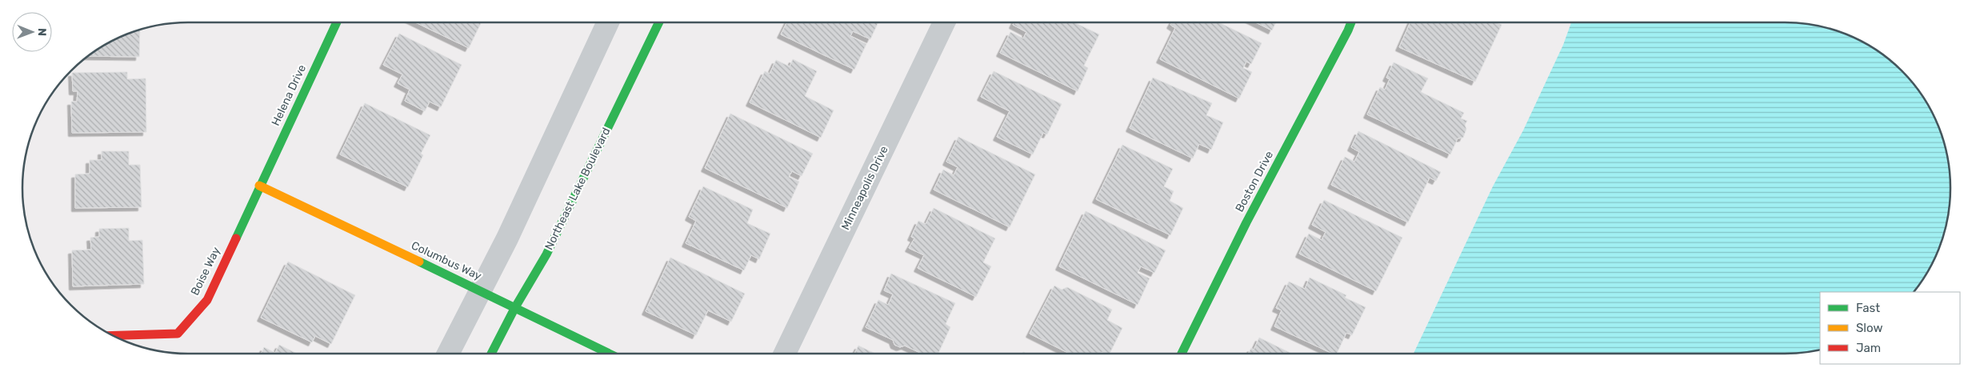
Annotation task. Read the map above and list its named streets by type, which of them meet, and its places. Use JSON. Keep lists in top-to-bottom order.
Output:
{
  "streets": {
    "street": [
      "Helena Drive",
      "Boston Drive",
      "Minneapolis Drive",
      "Northeast Lake Boulevard",
      "Columbus Way",
      "Boise Way"
    ]
  },
  "crossings": [
    ["Helena Drive", "Columbus Way"],
    ["Helena Drive", "Boise Way"],
    ["Northeast Lake Boulevard", "Columbus Way"],
    ["Columbus Way", "Boise Way"]
  ],
  "legend": ["Fast", "Slow", "Jam"],
  "north": "right"
}
